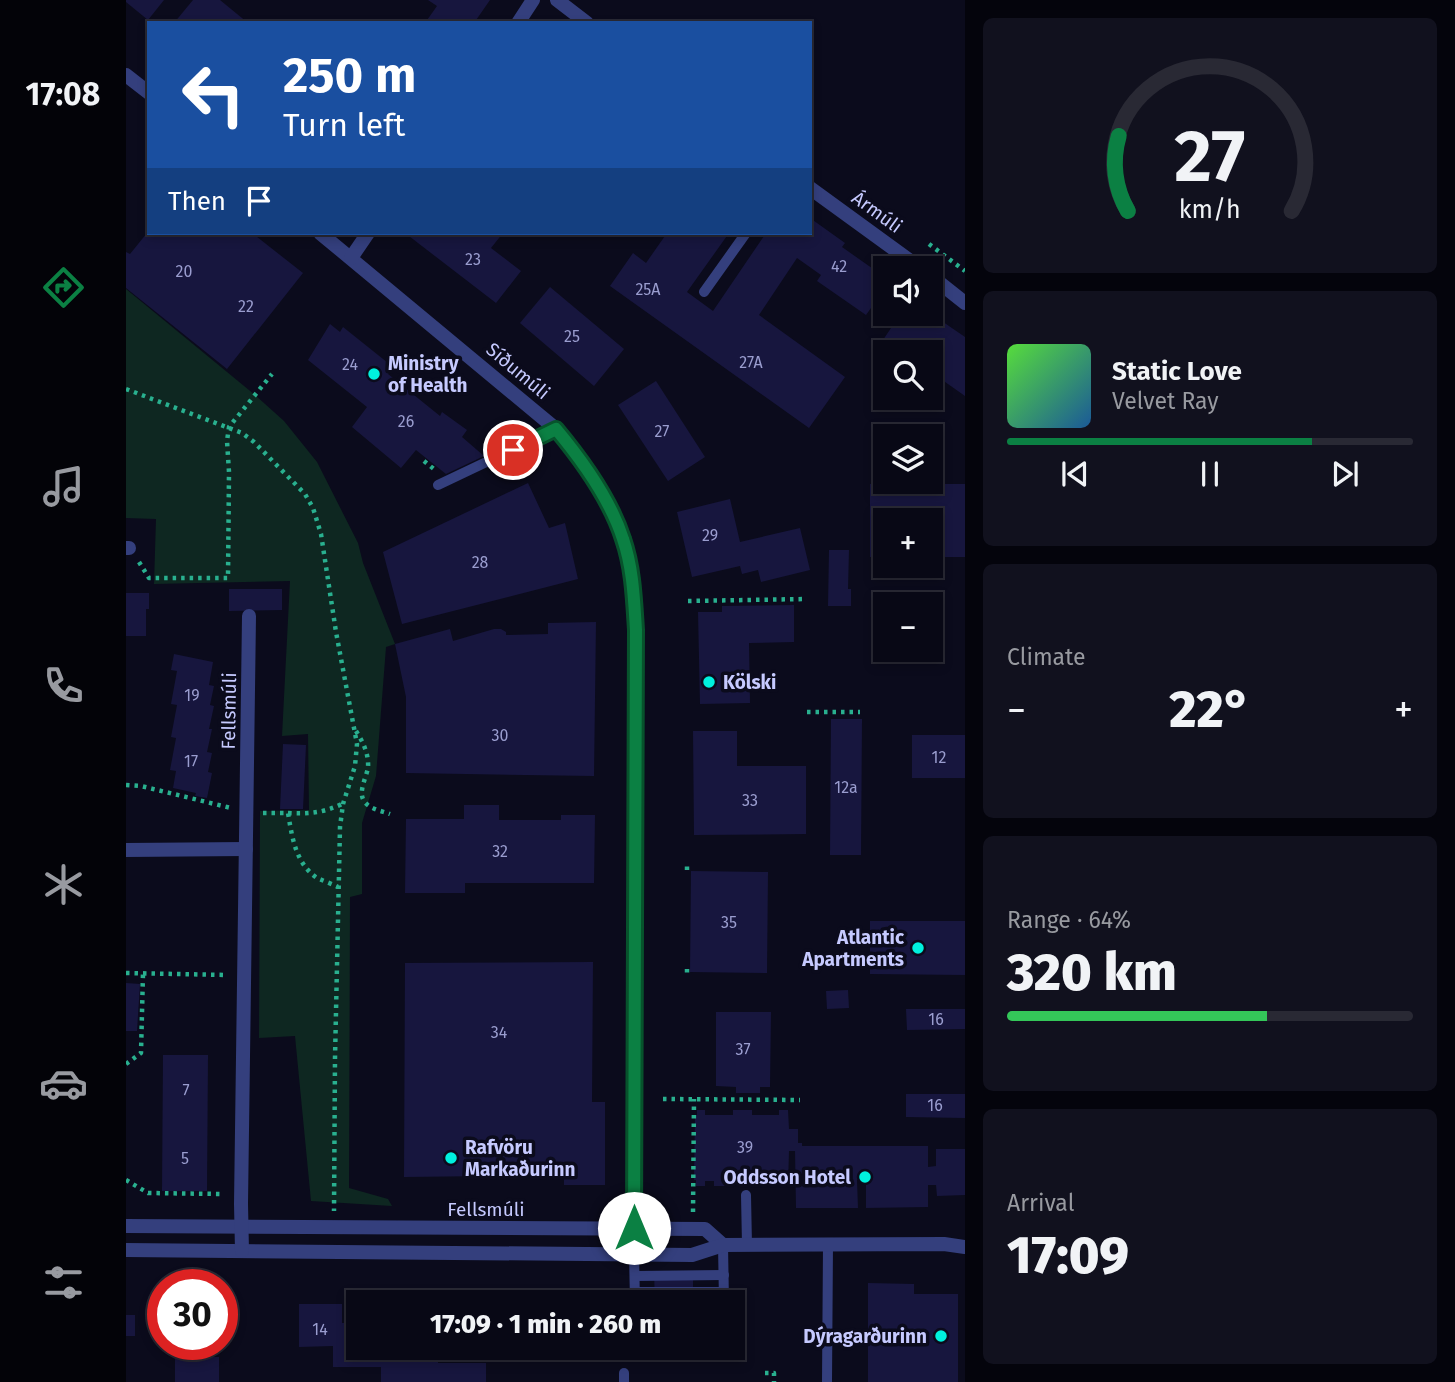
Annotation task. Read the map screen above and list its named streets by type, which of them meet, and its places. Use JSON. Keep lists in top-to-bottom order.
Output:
{
  "streets": {
    "street": ["Ármúli", "Síðumúli", "Fellsmúli"]
  },
  "crossings": [
    ["Síðumúli", "Fellsmúli"]
  ],
  "places": [
    "Ministry of Health",
    "Kölski",
    "Atlantic Apartments",
    "Rafvöru Markaðurinn",
    "Oddsson Hotel",
    "Dýragarðurinn"
  ],
  "house_numbers": [
    "23",
    "42",
    "20",
    "25A",
    "22",
    "25",
    "27A",
    "24",
    "26",
    "27",
    "29",
    "28",
    "19",
    "30",
    "12",
    "17",
    "12a",
    "33",
    "32",
    "35",
    "16",
    "34",
    "37",
    "7",
    "16",
    "39",
    "5",
    "14"
  ],
  "page": {
    "tabs": "17:08",
    "turn": ["250 m", "Turn left"],
    "then": "Then",
    "map_buttons": ["+", "−"],
    "song": ["Static Love", "Velvet Ray"],
    "tile": [
      "Climate",
      ["Range · 64%", "320 km"],
      ["Arrival", "17:09"]
    ],
    "heat": ["−", "22°", "+"],
    "limit": "30",
    "trip": "17:09 · 1 min · 260 m",
    "gauge": ["27", "km/h"]
  }
}
